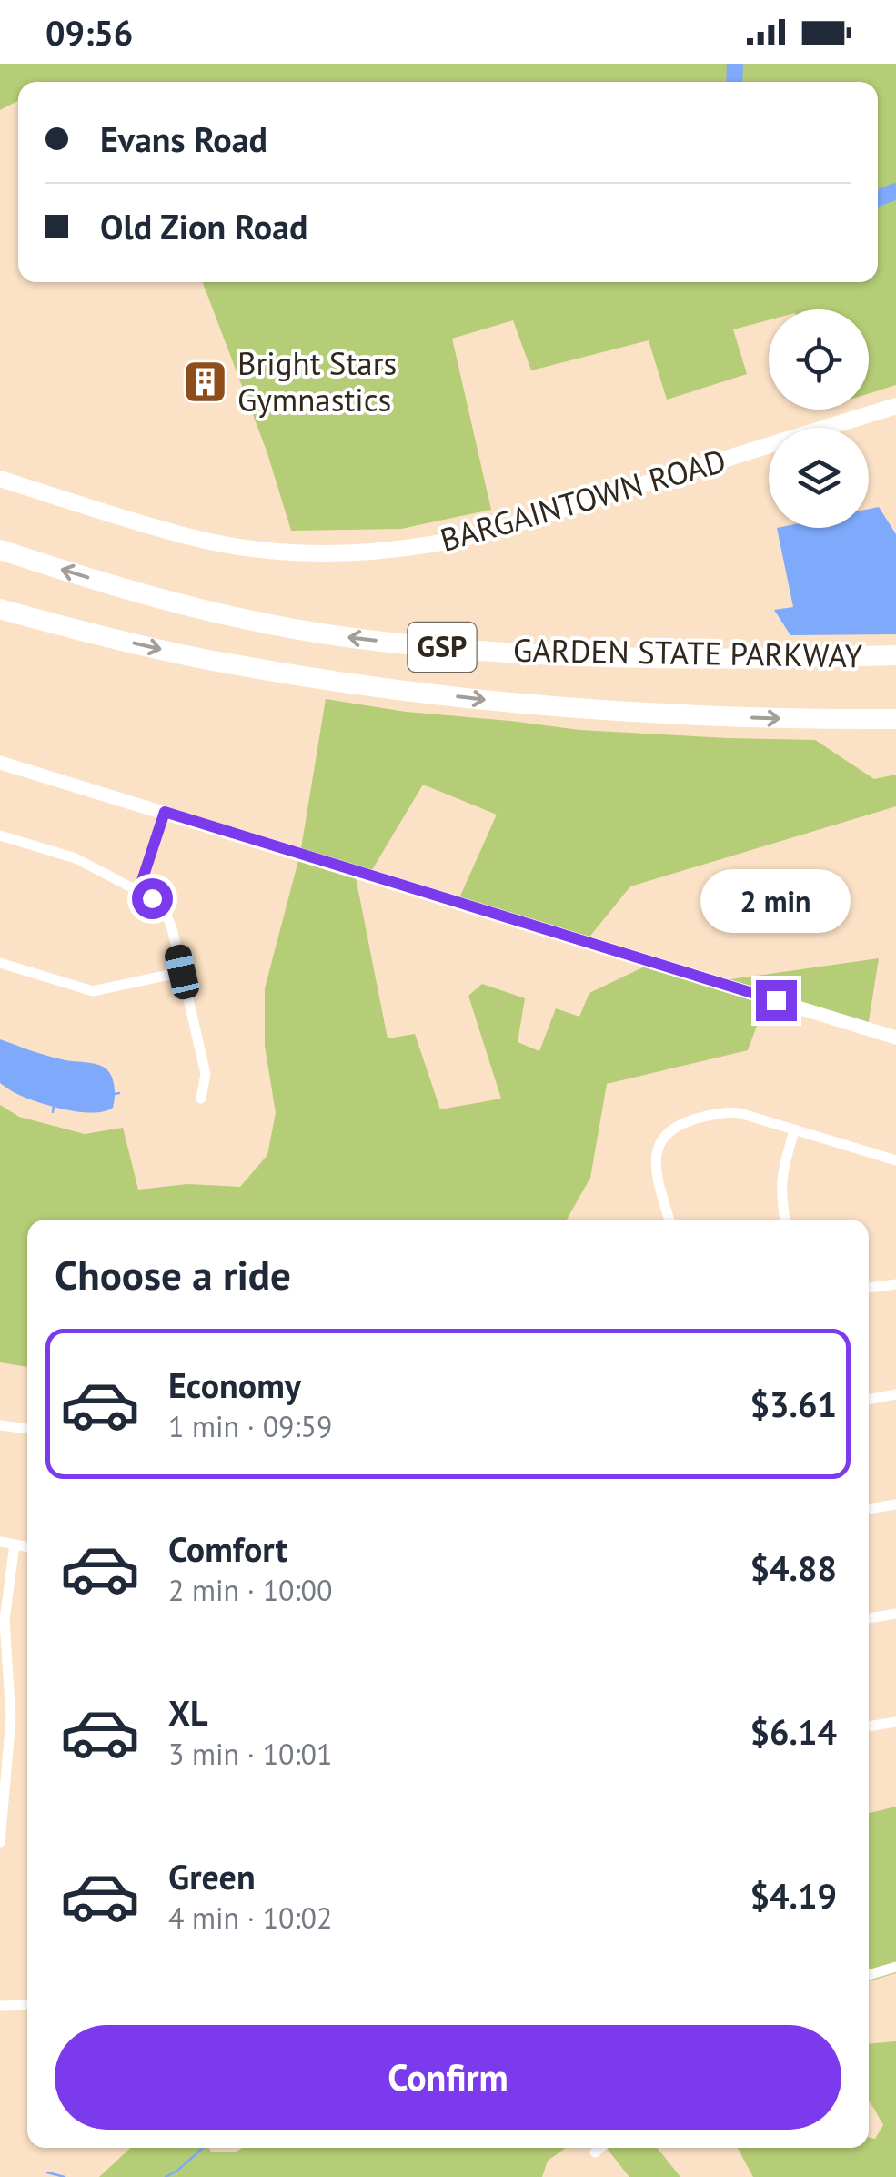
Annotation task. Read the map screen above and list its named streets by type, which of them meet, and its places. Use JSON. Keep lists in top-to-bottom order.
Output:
{
  "streets": {
    "highway": ["GSP", "GARDEN STATE PARKWAY"],
    "main road": ["BARGAINTOWN ROAD"]
  },
  "places": {
    "building": ["Bright Stars Gymnastics"]
  },
  "page": {
    "status": "09:56",
    "banner": ["Evans Road", "Old Zion Road"],
    "bubble": "2 min",
    "heading": "Choose a ride",
    "list": [
      {
        "name": "Economy",
        "note": "1 min · 09:59",
        "value": "$3.61"
      },
      {
        "name": "Comfort",
        "note": "2 min · 10:00",
        "value": "$4.88"
      },
      {
        "name": "XL",
        "note": "3 min · 10:01",
        "value": "$6.14"
      },
      {
        "name": "Green",
        "note": "4 min · 10:02",
        "value": "$4.19"
      }
    ],
    "buttons": "Confirm"
  }
}
